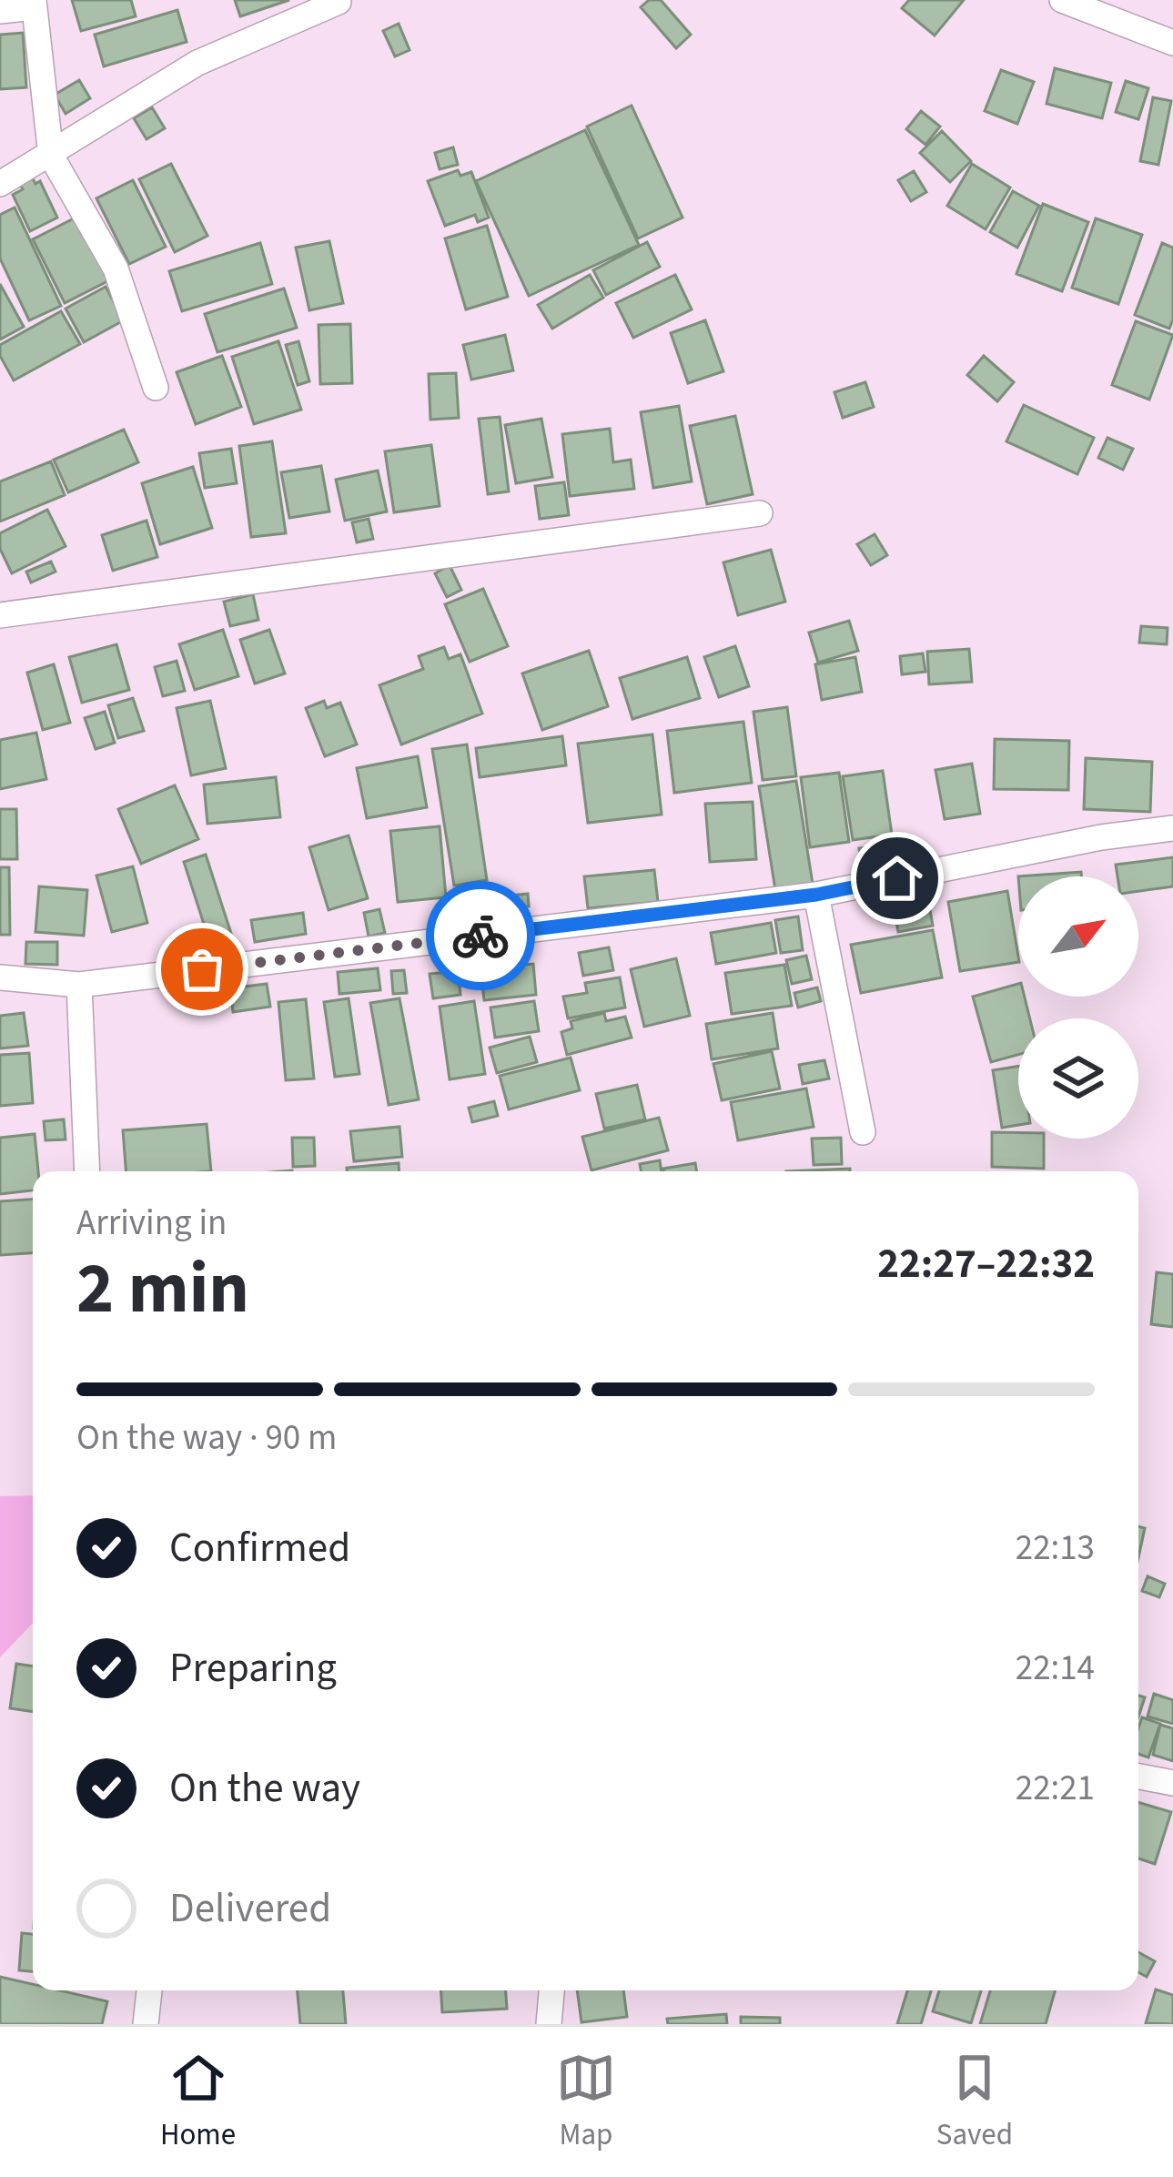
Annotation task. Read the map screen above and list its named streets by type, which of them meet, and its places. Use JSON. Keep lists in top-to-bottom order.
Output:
{
  "north": "top right",
  "page": {
    "heading": ["2 min", "Arriving in", "22:27–22:32"],
    "bar": "On the way · 90 m",
    "list": [
      ["Confirmed", "22:13"],
      ["Preparing", "22:14"],
      ["On the way", "22:21"],
      "Delivered"
    ],
    "tabs": ["Home", "Map", "Saved"]
  }
}
